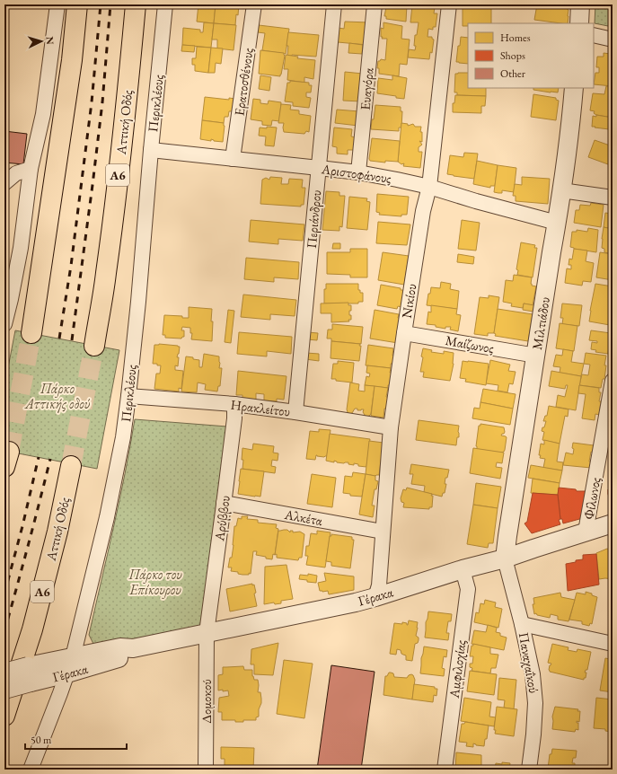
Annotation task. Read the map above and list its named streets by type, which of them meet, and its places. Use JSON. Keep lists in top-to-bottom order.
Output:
{
  "streets": {
    "highway": ["Αττική Οδός", "Α6"],
    "street": [
      "Ερατοσθένους",
      "Ευαγόρα",
      "Περικλέους",
      "Αριστοφάνους",
      "Περιάνδρου",
      "Νικίου",
      "Μιλτιάδου",
      "Μαίζωνος",
      "Ηρακλείτου",
      "Φίλωνος",
      "Αλκέτα",
      "Αρύββου",
      "Γέρακα",
      "Παναχαΐκού",
      "Αμφιλοχίας",
      "Δομοκού"
    ]
  },
  "crossings": [
    ["Ερατοσθένους", "Αριστοφάνους"],
    ["Ευαγόρα", "Αριστοφάνους"],
    ["Περικλέους", "Αριστοφάνους"],
    ["Περικλέους", "Ηρακλείτου"],
    ["Περικλέους", "Γέρακα"],
    ["Αριστοφάνους", "Περιάνδρου"],
    ["Αριστοφάνους", "Νικίου"],
    ["Αριστοφάνους", "Μιλτιάδου"],
    ["Περιάνδρου", "Ηρακλείτου"],
    ["Νικίου", "Μαίζωνος"],
    ["Νικίου", "Ηρακλείτου"],
    ["Νικίου", "Αλκέτα"],
    ["Νικίου", "Γέρακα"],
    ["Μιλτιάδου", "Μαίζωνος"],
    ["Μιλτιάδου", "Γέρακα"],
    ["Μιλτιάδου", "Παναχαΐκού"],
    ["Ηρακλείτου", "Αρύββου"],
    ["Φίλωνος", "Γέρακα"],
    ["Αλκέτα", "Αρύββου"],
    ["Αρύββου", "Γέρακα"],
    ["Αρύββου", "Δομοκού"],
    ["Γέρακα", "Παναχαΐκού"],
    ["Γέρακα", "Αμφιλοχίας"],
    ["Γέρακα", "Δομοκού"]
  ],
  "parks": ["Πάρκο Αττικής οδού", "Πάρκο του Επίκουρου"],
  "legend": ["Homes", "Shops", "Other"],
  "scale_bar": "50 m",
  "north": "right"
}
